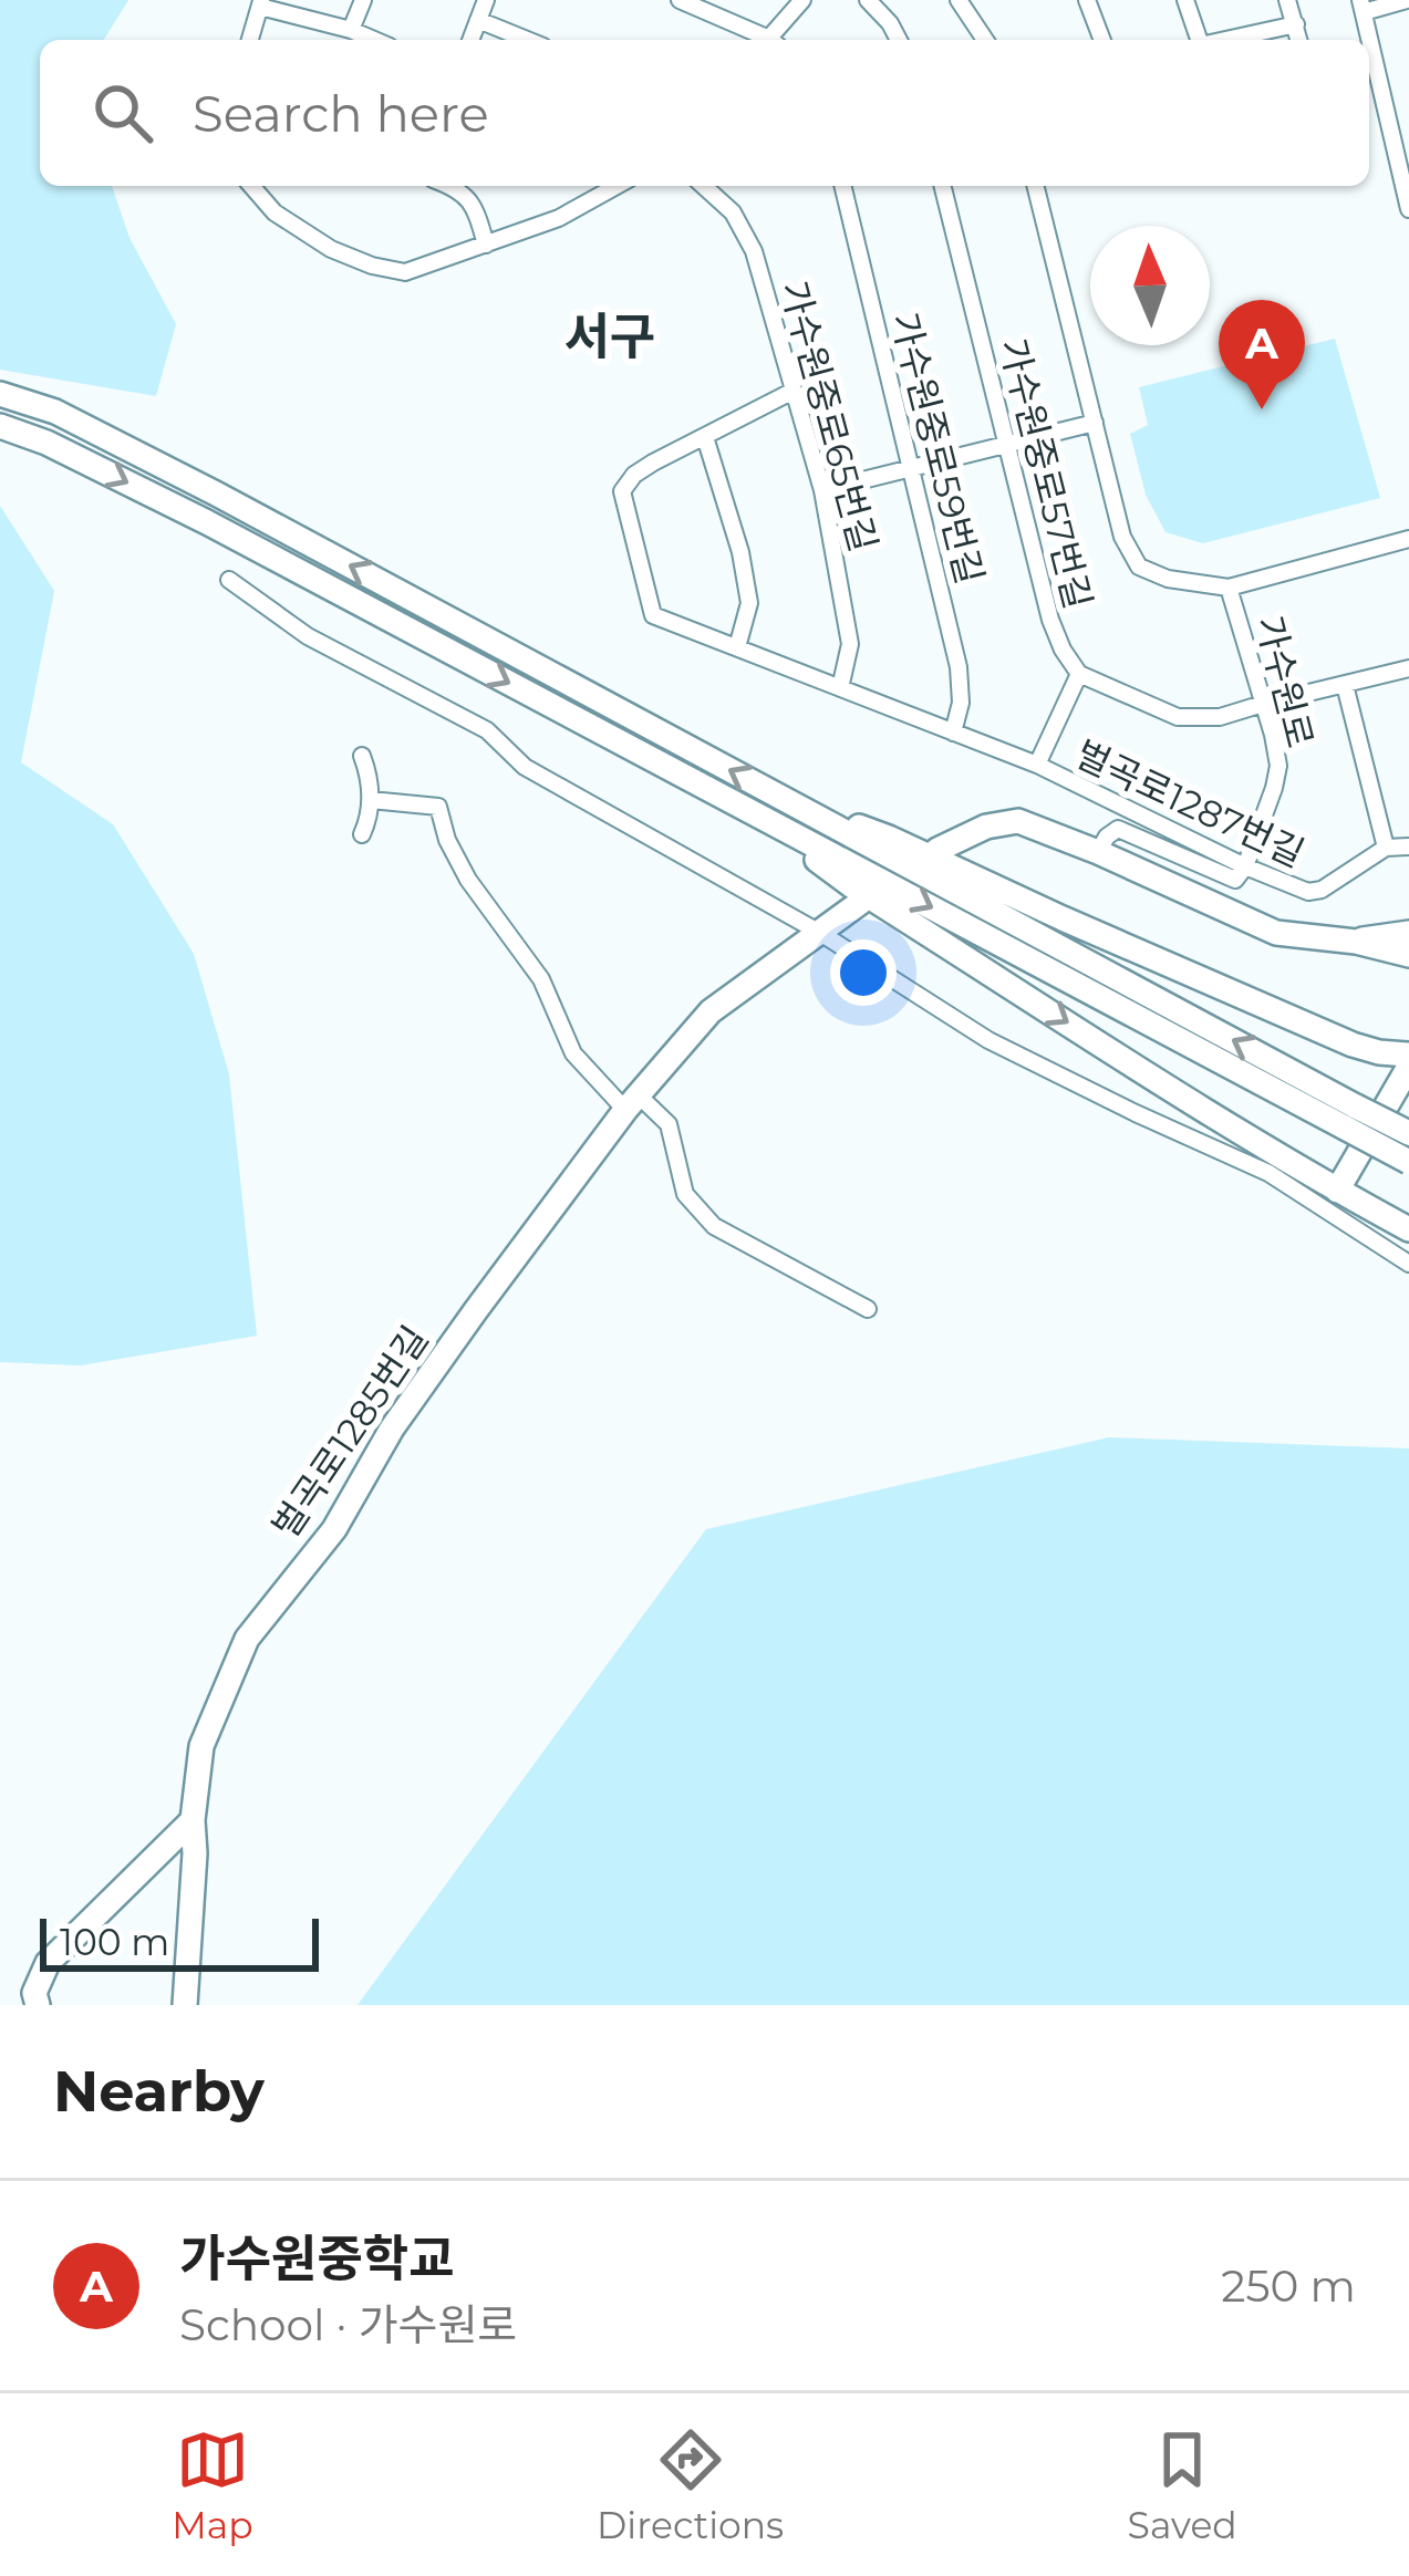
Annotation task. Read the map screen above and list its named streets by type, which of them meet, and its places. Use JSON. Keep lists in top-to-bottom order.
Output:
{
  "streets": {
    "main road": ["벌곡로1285번길"],
    "street": [
      "가수원중로65번길",
      "가수원중로59번길",
      "가수원중로57번길",
      "가수원로",
      "벌곡로1287번길"
    ]
  },
  "crossings": [
    ["가수원중로65번길", "벌곡로1287번길"],
    ["가수원중로59번길", "벌곡로1287번길"],
    ["가수원중로57번길", "벌곡로1287번길"],
    ["가수원로", "벌곡로1287번길"]
  ],
  "districts": ["서구"],
  "scale_bar": "100 m",
  "north": "top",
  "page": {
    "search": "Search here",
    "pins": "A",
    "scale": "100 m",
    "heading": "Nearby",
    "list": [
      {
        "mark": "A",
        "name": "가수원중학교",
        "note": "School · 가수원로",
        "value": "250 m"
      }
    ],
    "nav": ["Map", "Directions", "Saved"]
  }
}
